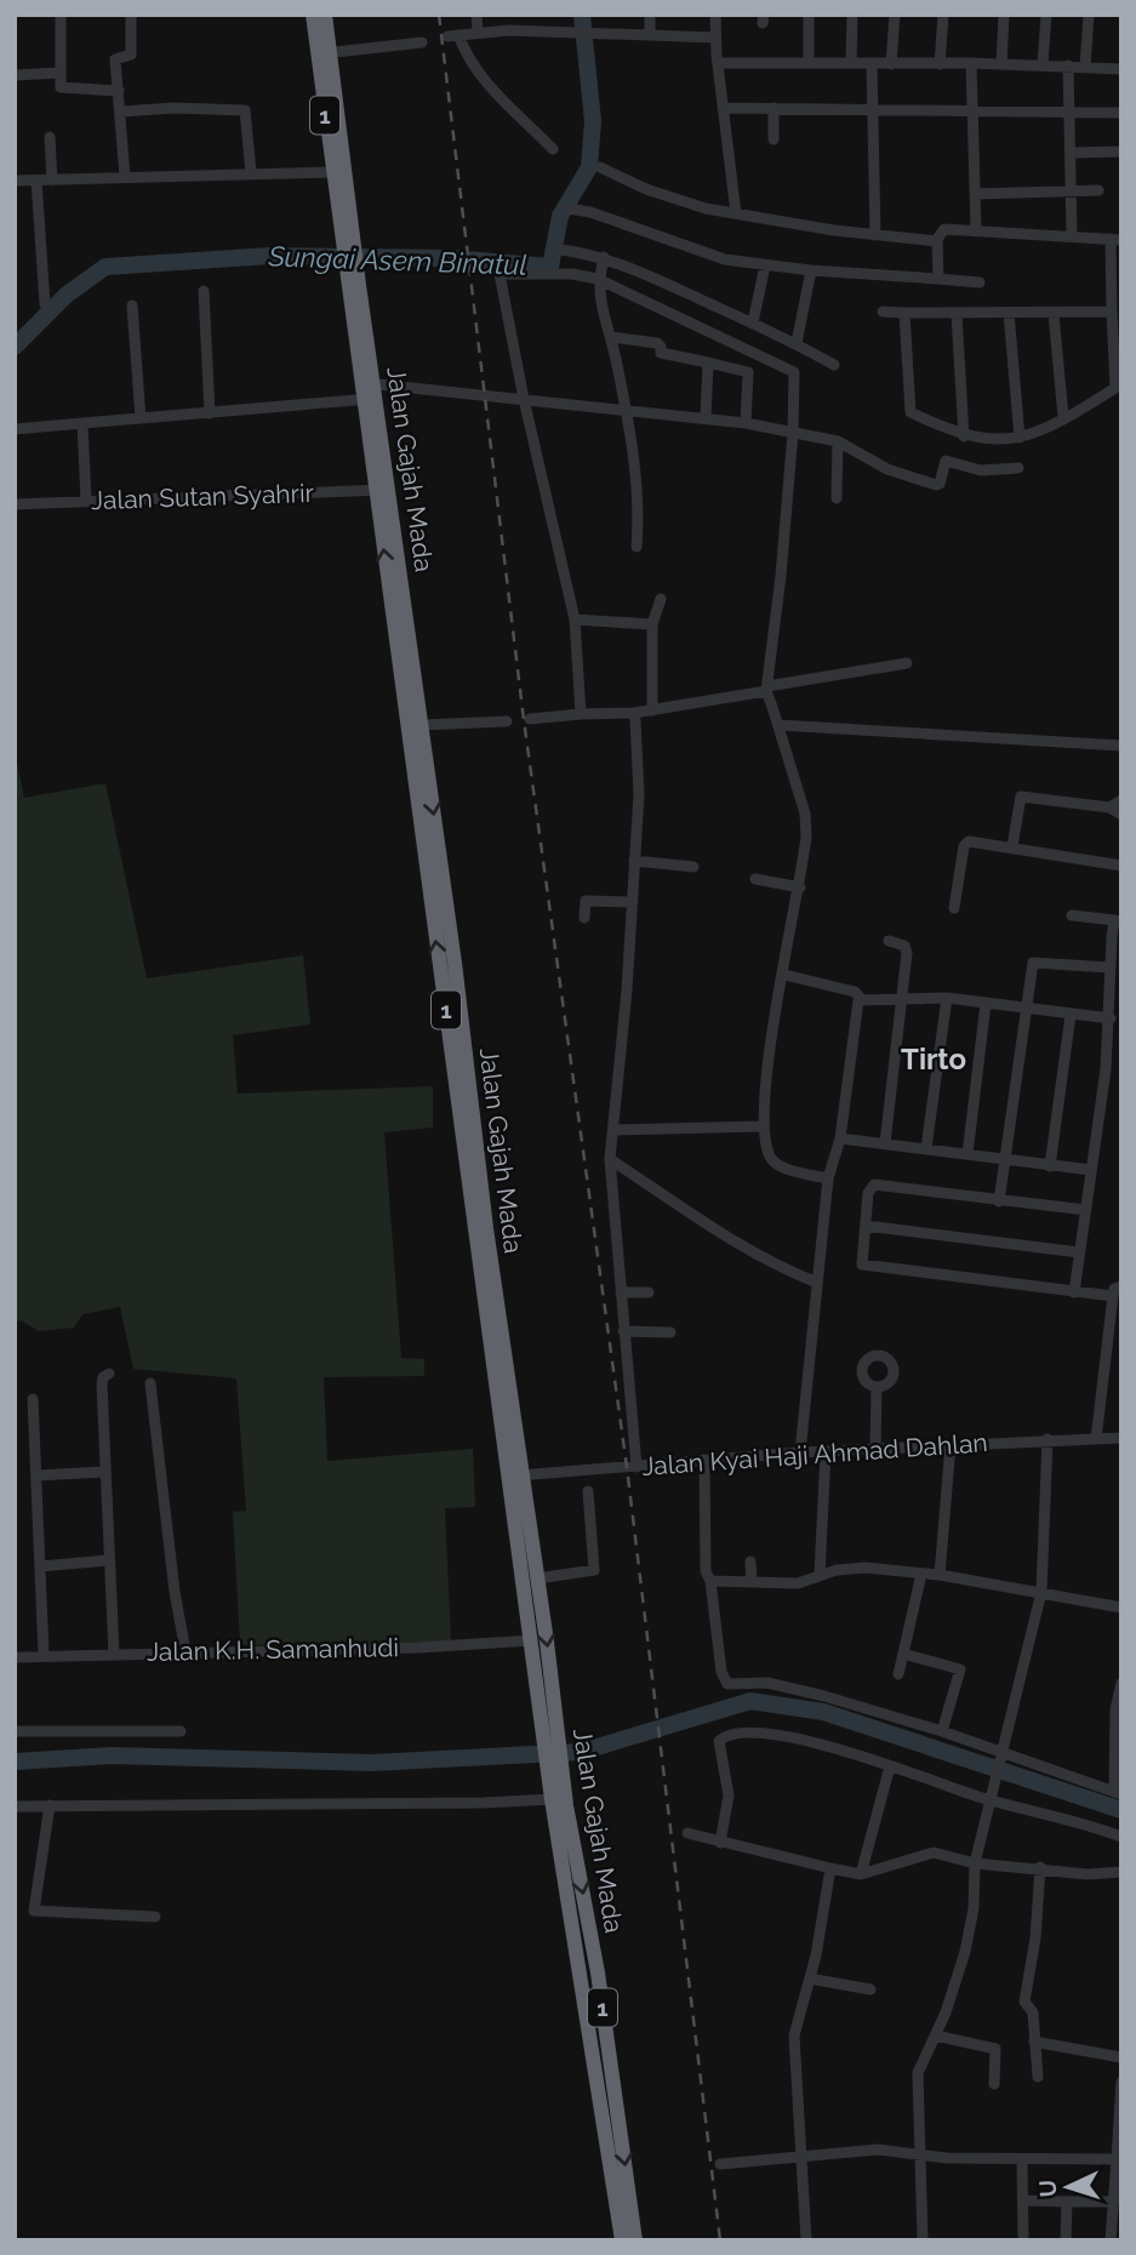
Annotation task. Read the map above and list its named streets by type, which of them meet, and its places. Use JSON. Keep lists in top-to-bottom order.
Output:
{
  "streets": {
    "highway": ["1", "Jalan Gajah Mada"],
    "street": ["Jalan Sutan Syahrir", "Jalan Kyai Haji Ahmad Dahlan", "Jalan K.H. Samanhudi"]
  },
  "crossings": [
    ["Jalan Gajah Mada", "Jalan Sutan Syahrir"],
    ["Jalan Gajah Mada", "Jalan Kyai Haji Ahmad Dahlan"],
    ["Jalan Gajah Mada", "Jalan K.H. Samanhudi"]
  ],
  "districts": ["Tirto"],
  "water": ["Sungai Asem Binatul"],
  "north": "left"
}
